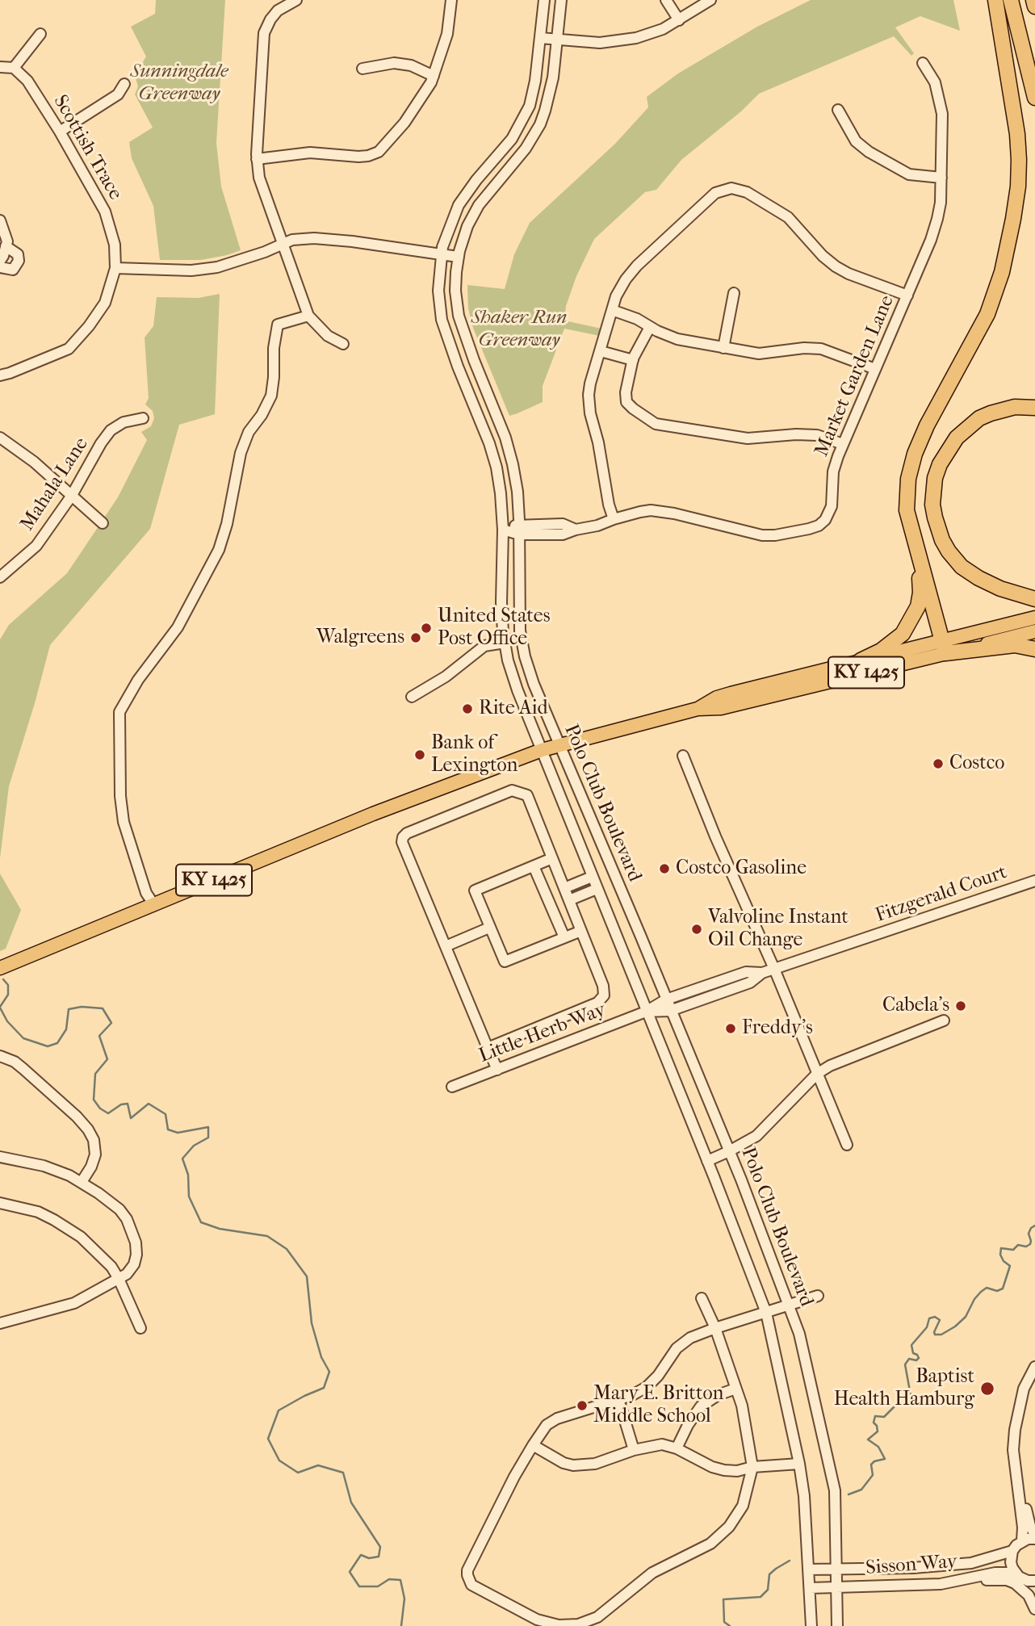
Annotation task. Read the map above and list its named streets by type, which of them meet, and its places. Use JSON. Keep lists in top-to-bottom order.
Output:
{
  "streets": {
    "main road": ["KY 1425"],
    "street": [
      "Scottish Trace",
      "Market Garden Lane",
      "Mahala Lane",
      "Polo Club Boulevard",
      "Fitzgerald Court",
      "Little Herb Way",
      "Sisson Way"
    ]
  },
  "crossings": [
    ["Market Garden Lane", "Polo Club Boulevard"],
    ["KY 1425", "Polo Club Boulevard"],
    ["Polo Club Boulevard", "Fitzgerald Court"],
    ["Polo Club Boulevard", "Little Herb Way"],
    ["Polo Club Boulevard", "Sisson Way"],
    ["Fitzgerald Court", "Little Herb Way"]
  ],
  "parks": ["Sunningdale Greenway", "Shaker Run Greenway"],
  "places": [
    "United States Post Office",
    "Walgreens",
    "Rite Aid",
    "Bank of Lexington",
    "Costco",
    "Costco Gasoline",
    "Valvoline Instant Oil Change",
    "Cabela's",
    "Freddy's",
    "Baptist Health Hamburg",
    "Mary E. Britton Middle School"
  ]
}
